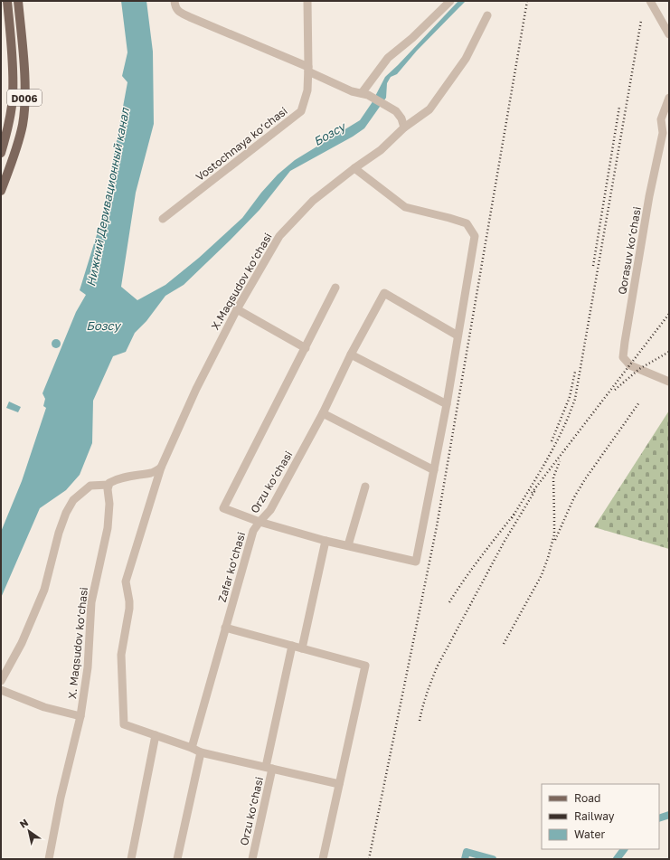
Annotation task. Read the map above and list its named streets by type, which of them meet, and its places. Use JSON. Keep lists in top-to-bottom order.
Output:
{
  "streets": {
    "main road": ["D006"],
    "street": [
      "Vostochnaya ko‘chasi",
      "Qorasuv ko‘chasi",
      "X.Maqsudov ko‘chasi",
      "Orzu ko‘chasi",
      "Zafar ko‘chasi",
      "X. Maqsudov ko‘chasi"
    ]
  },
  "crossings": [
    ["Orzu ko‘chasi", "Zafar ko‘chasi"]
  ],
  "water": ["Бозсу", "Нижний Деривационный канал"],
  "legend": ["Road", "Railway", "Water"],
  "north": "top left"
}
